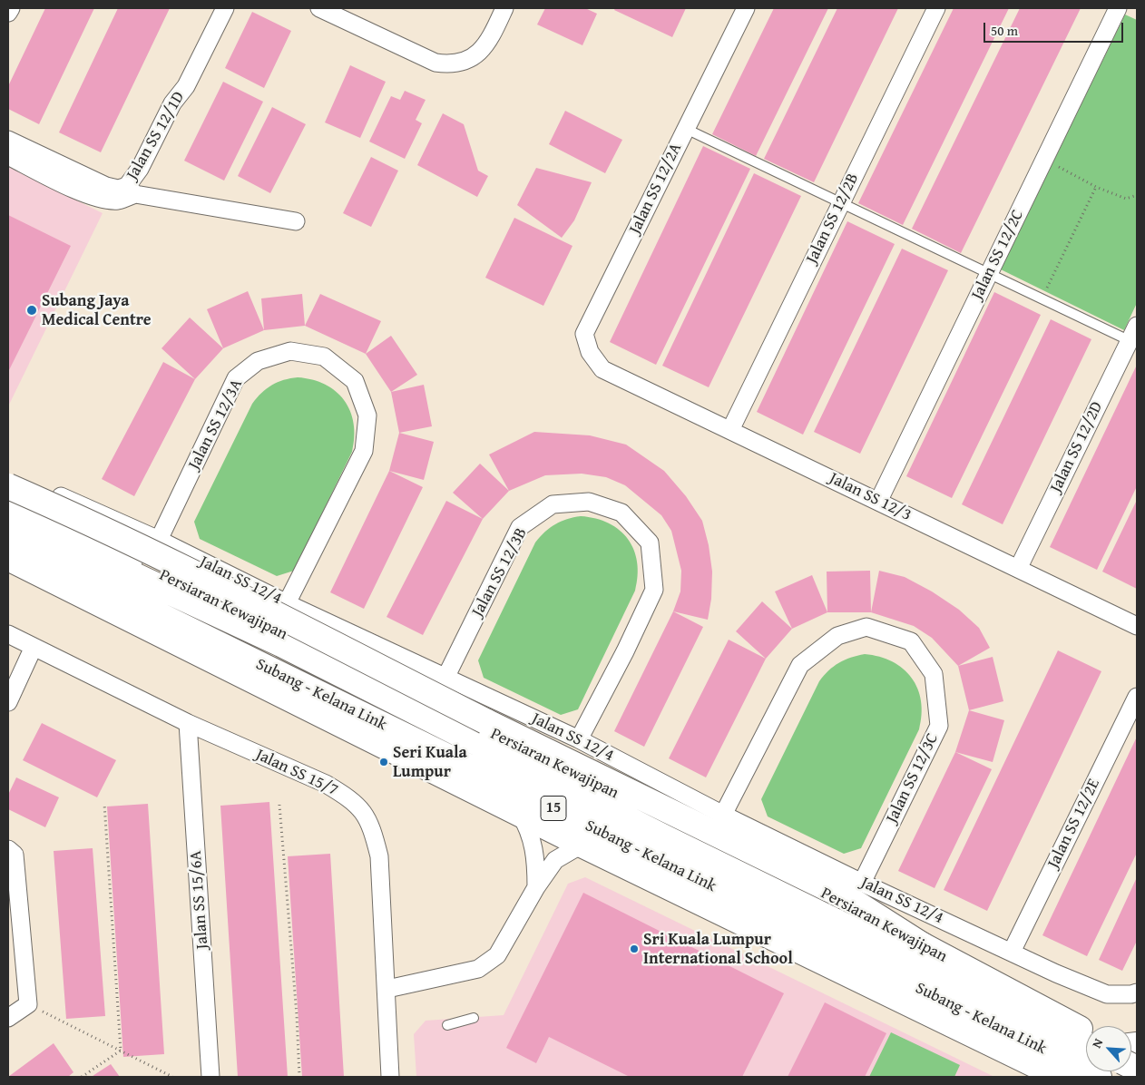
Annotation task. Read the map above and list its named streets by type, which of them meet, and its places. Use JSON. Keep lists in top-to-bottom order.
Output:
{
  "streets": {
    "main road": ["Persiaran Kewajipan", "Subang - Kelana Link", "15"],
    "street": [
      "Jalan SS 12/1D",
      "Jalan SS 12/2A",
      "Jalan SS 12/2B",
      "Jalan SS 12/2C",
      "Jalan SS 12/3A",
      "Jalan SS 12/2D",
      "Jalan SS 12/3",
      "Jalan SS 12/3B",
      "Jalan SS 12/4",
      "Jalan SS 15/7",
      "Jalan SS 12/3C",
      "Jalan SS 12/2E",
      "Jalan SS 15/6A"
    ]
  },
  "crossings": [
    ["Jalan SS 12/2A", "Jalan SS 12/3"],
    ["Jalan SS 12/2B", "Jalan SS 12/3"],
    ["Jalan SS 12/2C", "Jalan SS 12/3"],
    ["Jalan SS 12/3A", "Jalan SS 12/4"],
    ["Jalan SS 12/2D", "Jalan SS 12/3"],
    ["Jalan SS 12/3B", "Jalan SS 12/4"],
    ["Jalan SS 12/4", "Jalan SS 12/3C"],
    ["Jalan SS 12/4", "Jalan SS 12/2E"],
    ["Jalan SS 15/7", "Jalan SS 15/6A"]
  ],
  "places": ["Subang Jaya Medical Centre", "Seri Kuala Lumpur", "Sri Kuala Lumpur International School"],
  "scale_bar": "50 m",
  "north": "top left"
}
